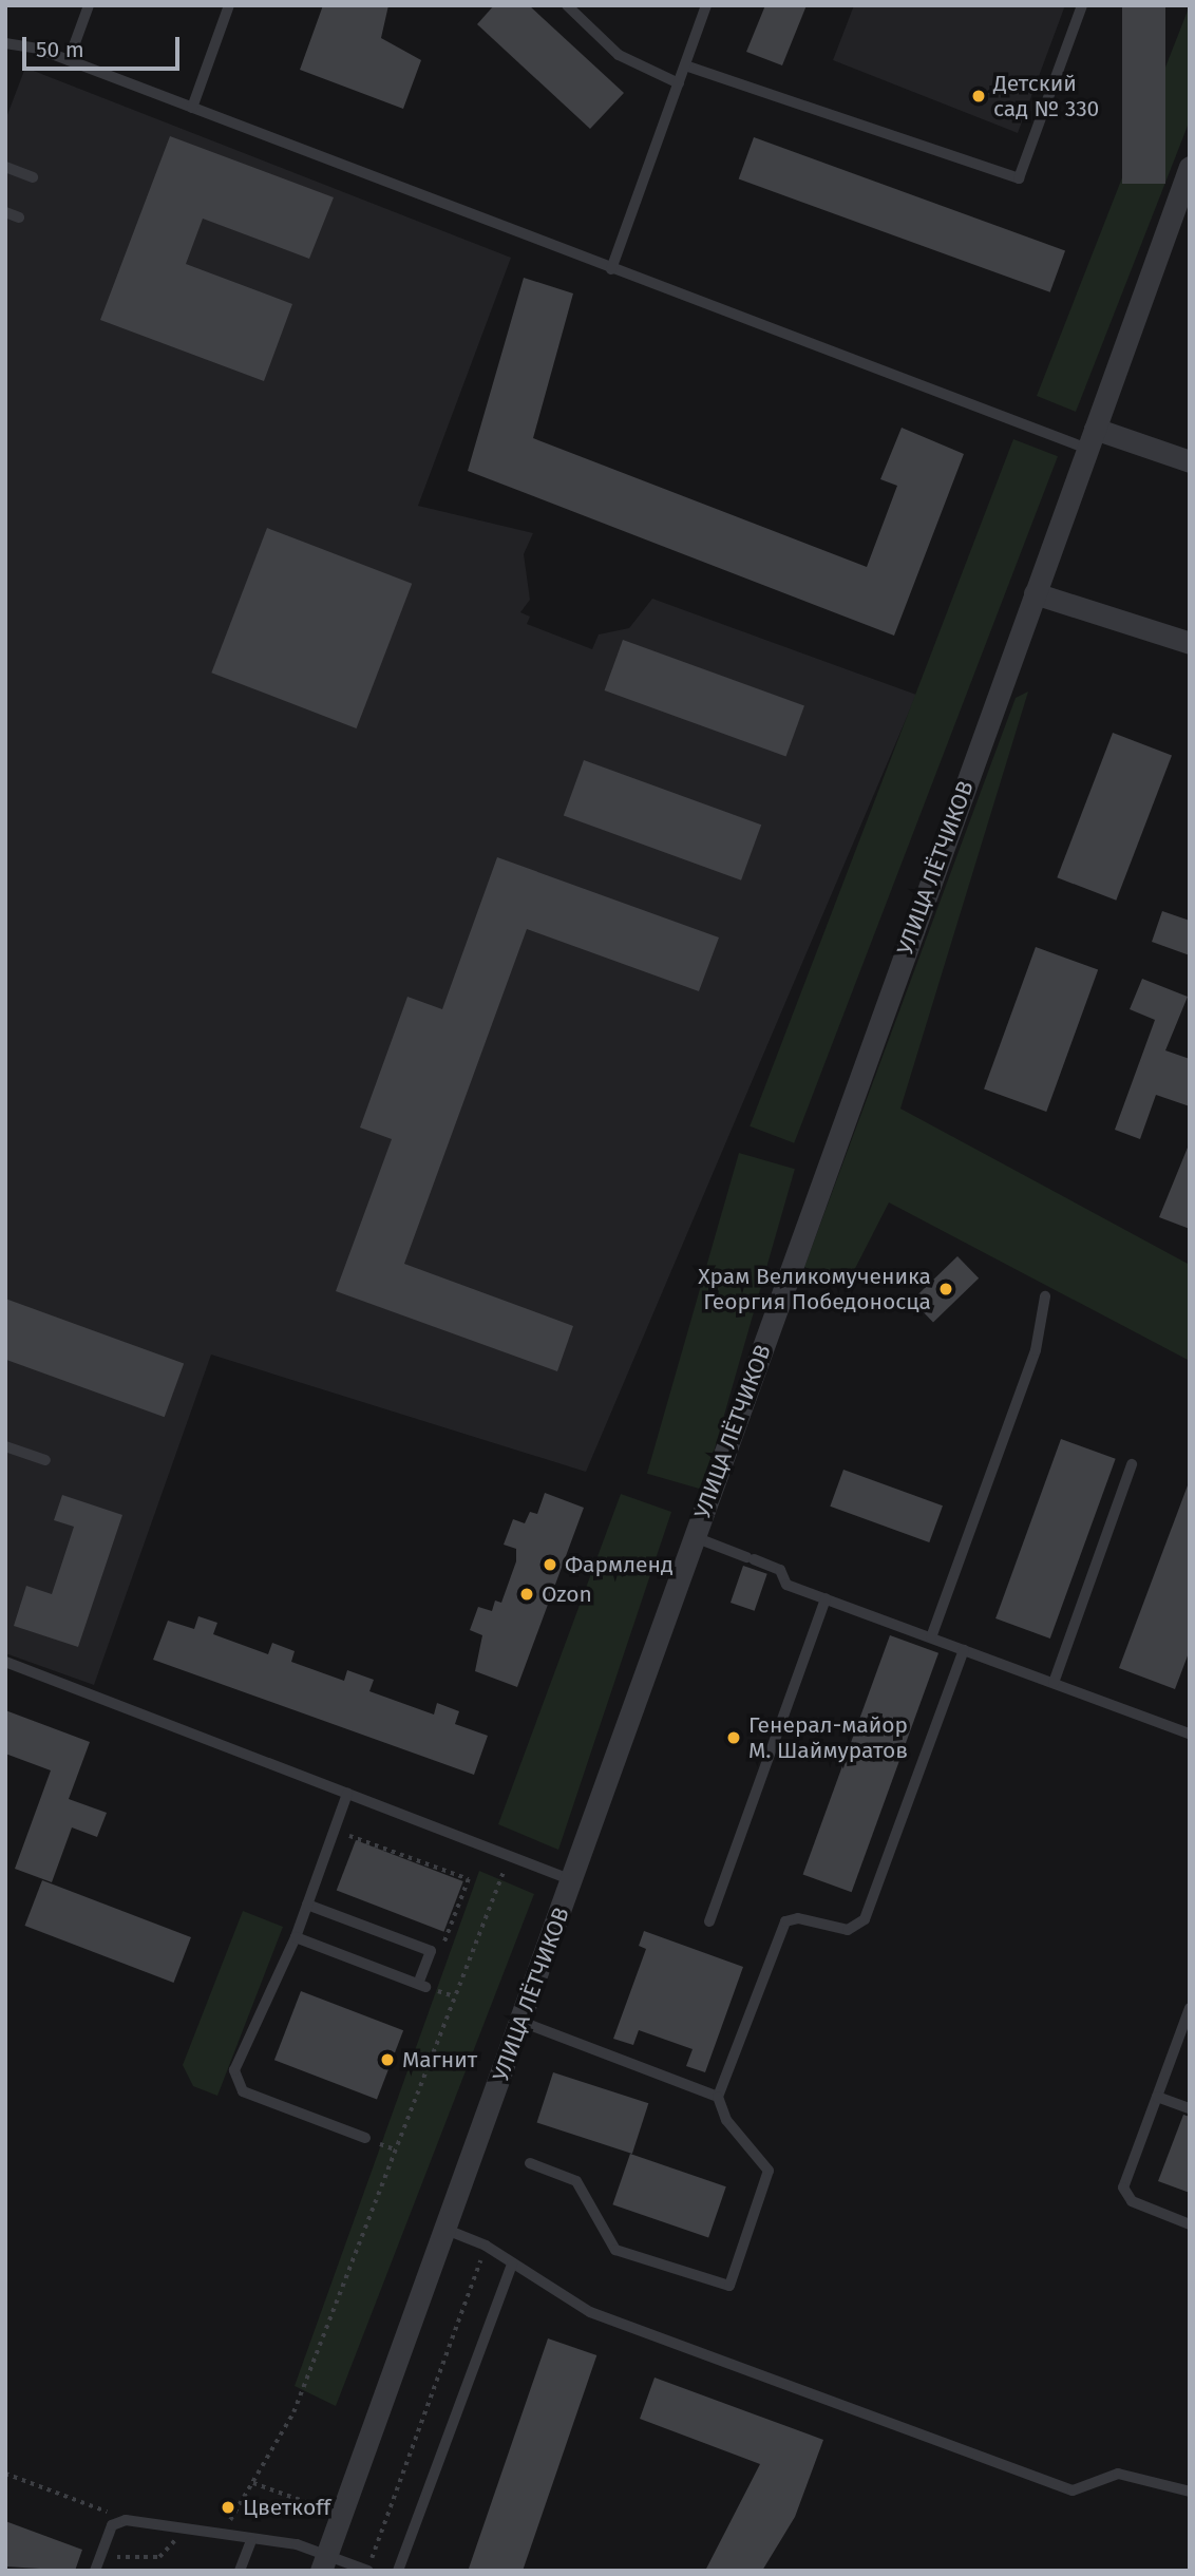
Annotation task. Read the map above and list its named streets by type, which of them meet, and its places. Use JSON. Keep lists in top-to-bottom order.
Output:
{
  "streets": {
    "street": ["УЛИЦА ЛЁТЧИКОВ"]
  },
  "places": [
    "Детский сад № 330",
    "Храм Великомученика Георгия Победоносца",
    "Фармленд",
    "Ozon",
    "Генерал-майор М. Шаймуратов",
    "Магнит",
    "Цветкoff"
  ],
  "scale_bar": "50 m"
}
